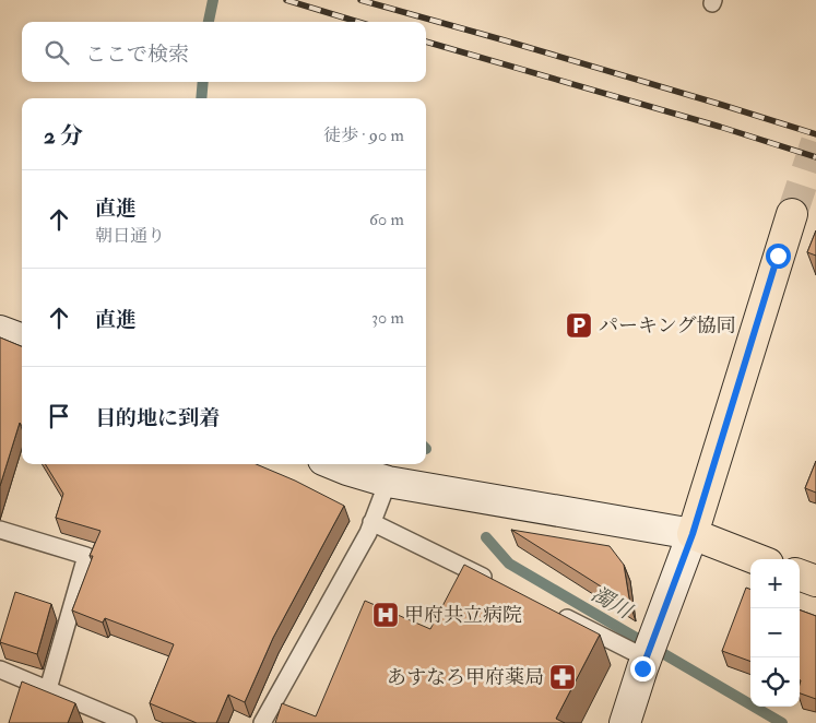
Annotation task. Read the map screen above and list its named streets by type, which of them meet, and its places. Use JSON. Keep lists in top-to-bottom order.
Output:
{
  "water": ["濁川"],
  "places": {
    "parking": ["パーキング協同"],
    "hospital": ["甲府共立病院"],
    "pharmacy": ["あすなろ甲府薬局"]
  },
  "page": {
    "search": "ここで検索",
    "heading": ["2 分", "徒歩 · 90 m"],
    "list": [
      ["直進", "朝日通り", "60 m"],
      ["直進", "30 m"],
      "目的地に到着"
    ],
    "map_buttons": ["+", "−"]
  }
}
